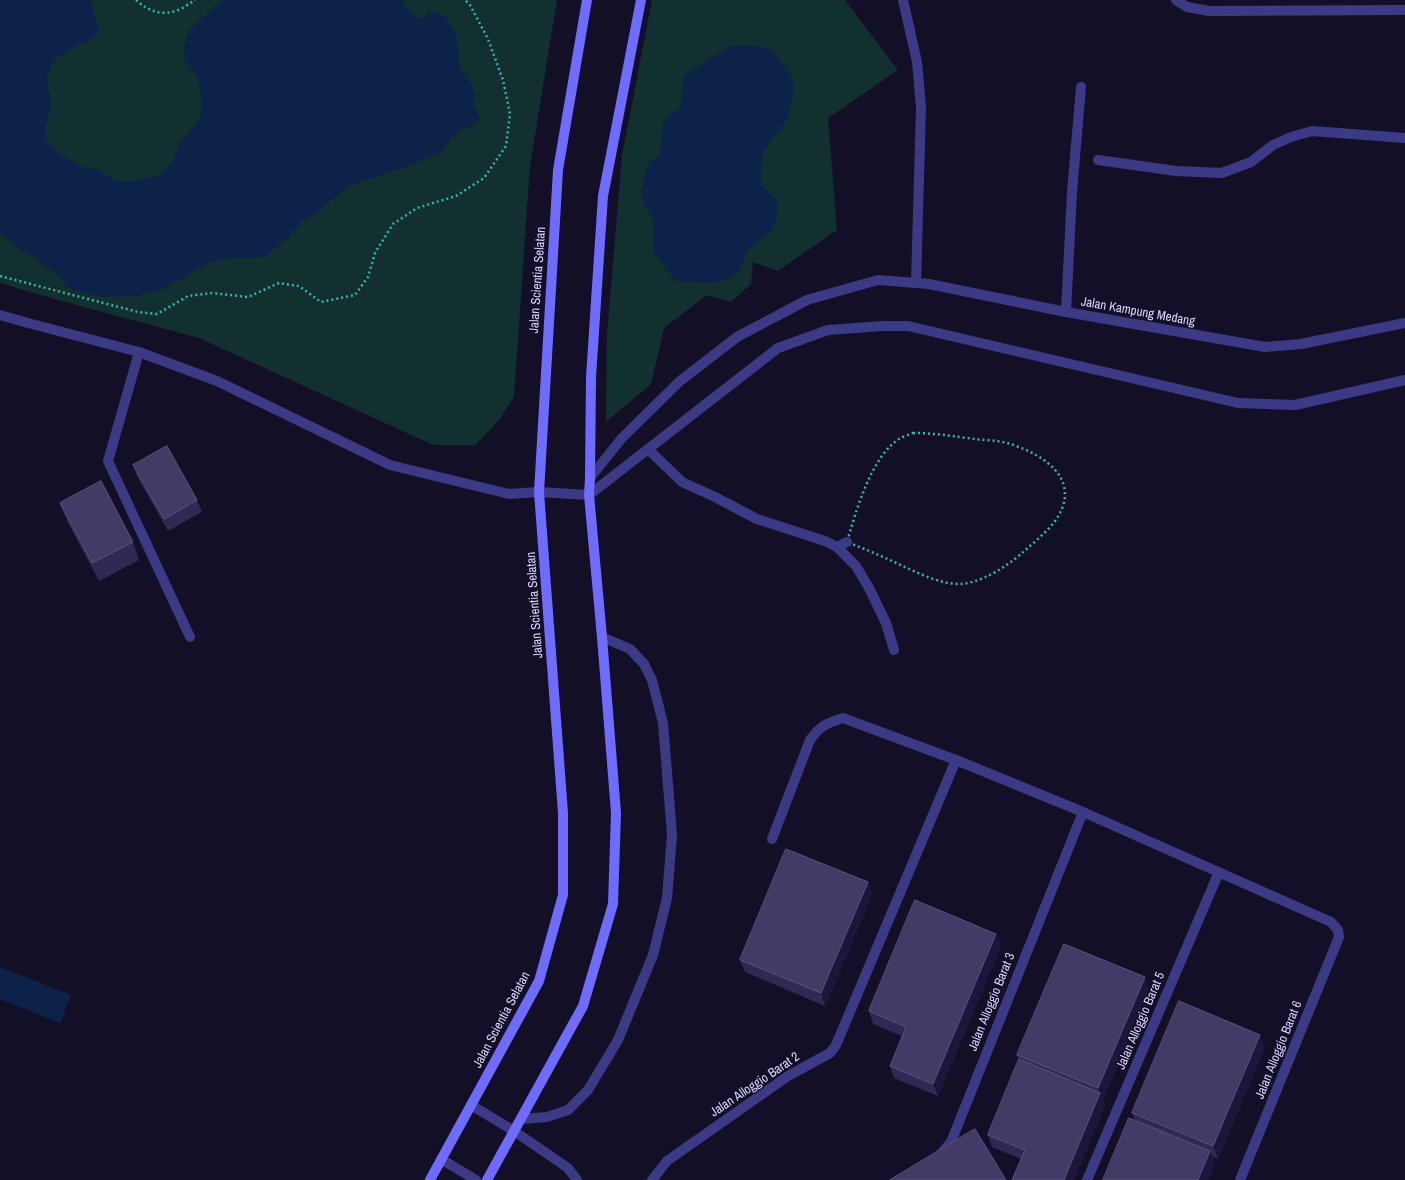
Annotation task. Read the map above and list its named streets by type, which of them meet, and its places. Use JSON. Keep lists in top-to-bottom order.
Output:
{
  "streets": {
    "street": [
      "Jalan Scientia Selatan",
      "Jalan Kampung Medang",
      "Jalan Alloggio Barat 3",
      "Jalan Alloggio Barat 5",
      "Jalan Alloggio Barat 6",
      "Jalan Alloggio Barat 2"
    ]
  },
  "crossings": [
    ["Jalan Alloggio Barat 5", "Jalan Alloggio Barat 6"]
  ]
}
